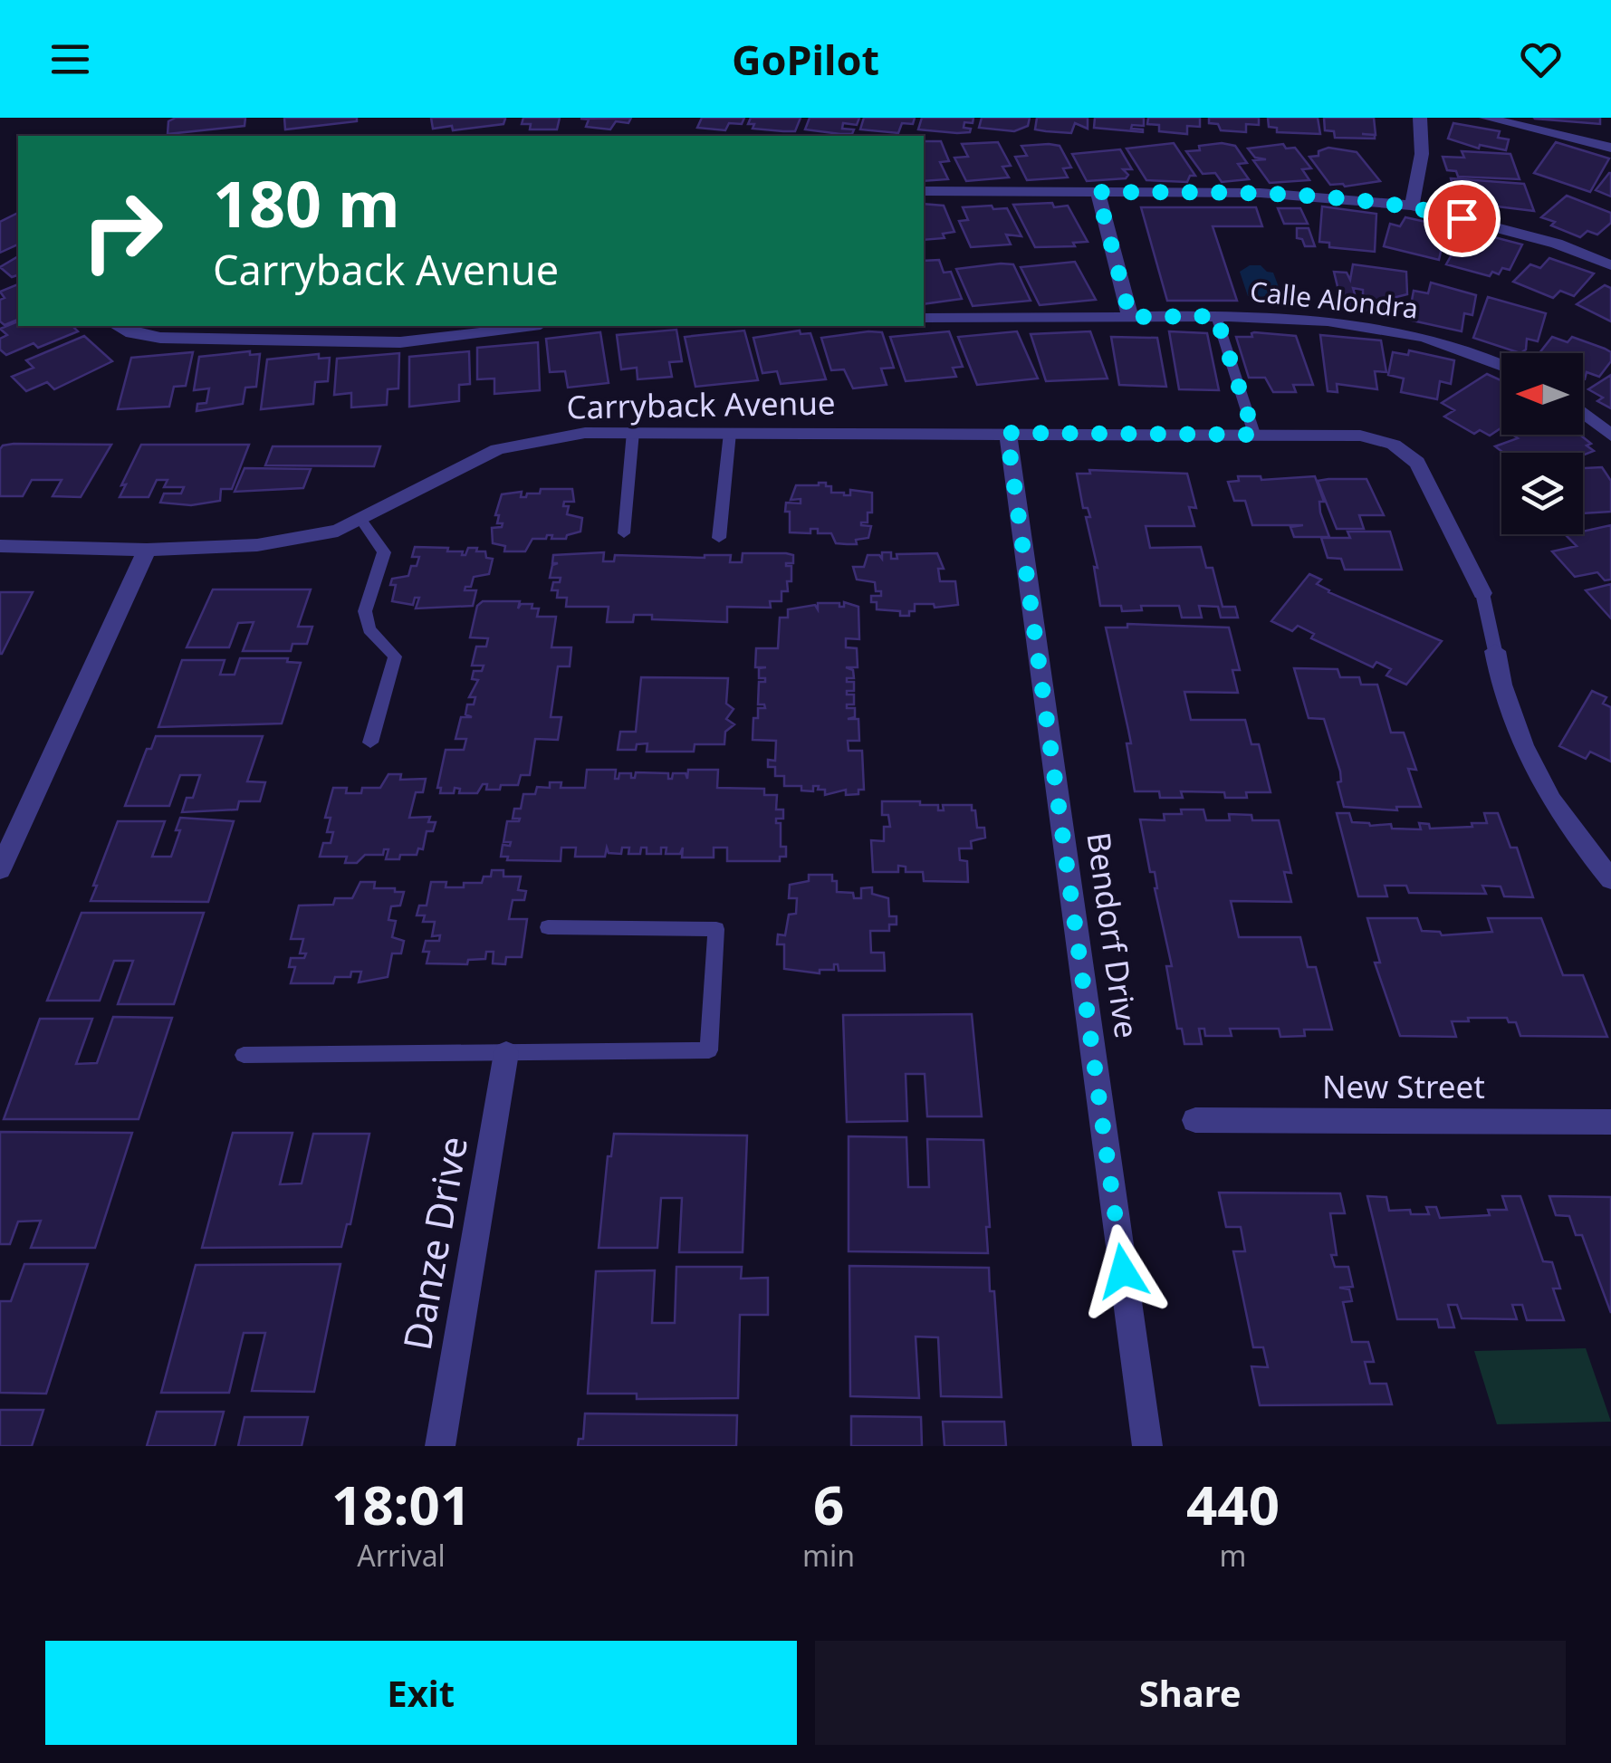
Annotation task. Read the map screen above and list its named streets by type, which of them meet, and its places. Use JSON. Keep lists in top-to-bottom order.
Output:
{
  "streets": {
    "street": [
      "Calle Alondra",
      "Carryback Avenue",
      "Bendorf Drive",
      "New Street",
      "Danze Drive"
    ]
  },
  "crossings": [
    ["Carryback Avenue", "Bendorf Drive"]
  ],
  "north": "left",
  "page": {
    "header": "GoPilot",
    "turn": ["180 m", "Carryback Avenue"],
    "eta": [
      "18:01",
      "Arrival",
      "6",
      "min",
      "440",
      "m"
    ],
    "buttons": ["Exit", "Share"]
  }
}
